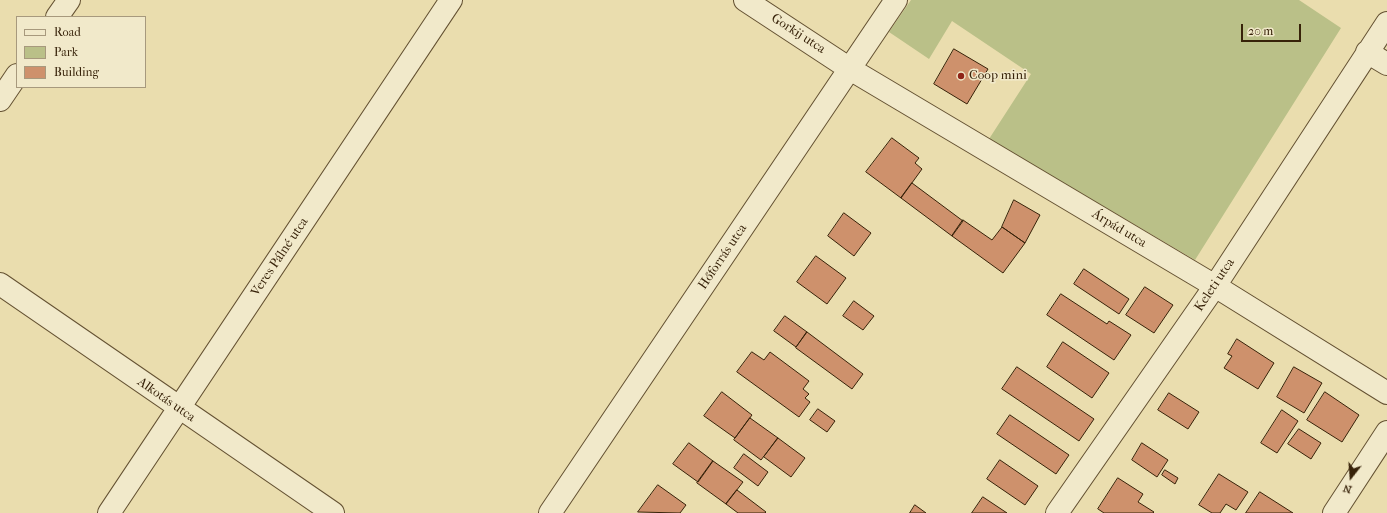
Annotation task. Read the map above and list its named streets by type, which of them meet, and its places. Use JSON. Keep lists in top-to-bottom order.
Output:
{
  "streets": {
    "street": [
      "Gorkij utca",
      "Árpád utca",
      "Veres Pálné utca",
      "Hőforrás utca",
      "Keleti utca",
      "Alkotás utca"
    ]
  },
  "crossings": [
    ["Gorkij utca", "Árpád utca"],
    ["Gorkij utca", "Hőforrás utca"],
    ["Árpád utca", "Hőforrás utca"],
    ["Árpád utca", "Keleti utca"],
    ["Veres Pálné utca", "Alkotás utca"]
  ],
  "places": ["Coop mini"],
  "legend": ["Road", "Park", "Building"],
  "scale_bar": "20 m",
  "north": "bottom"
}
